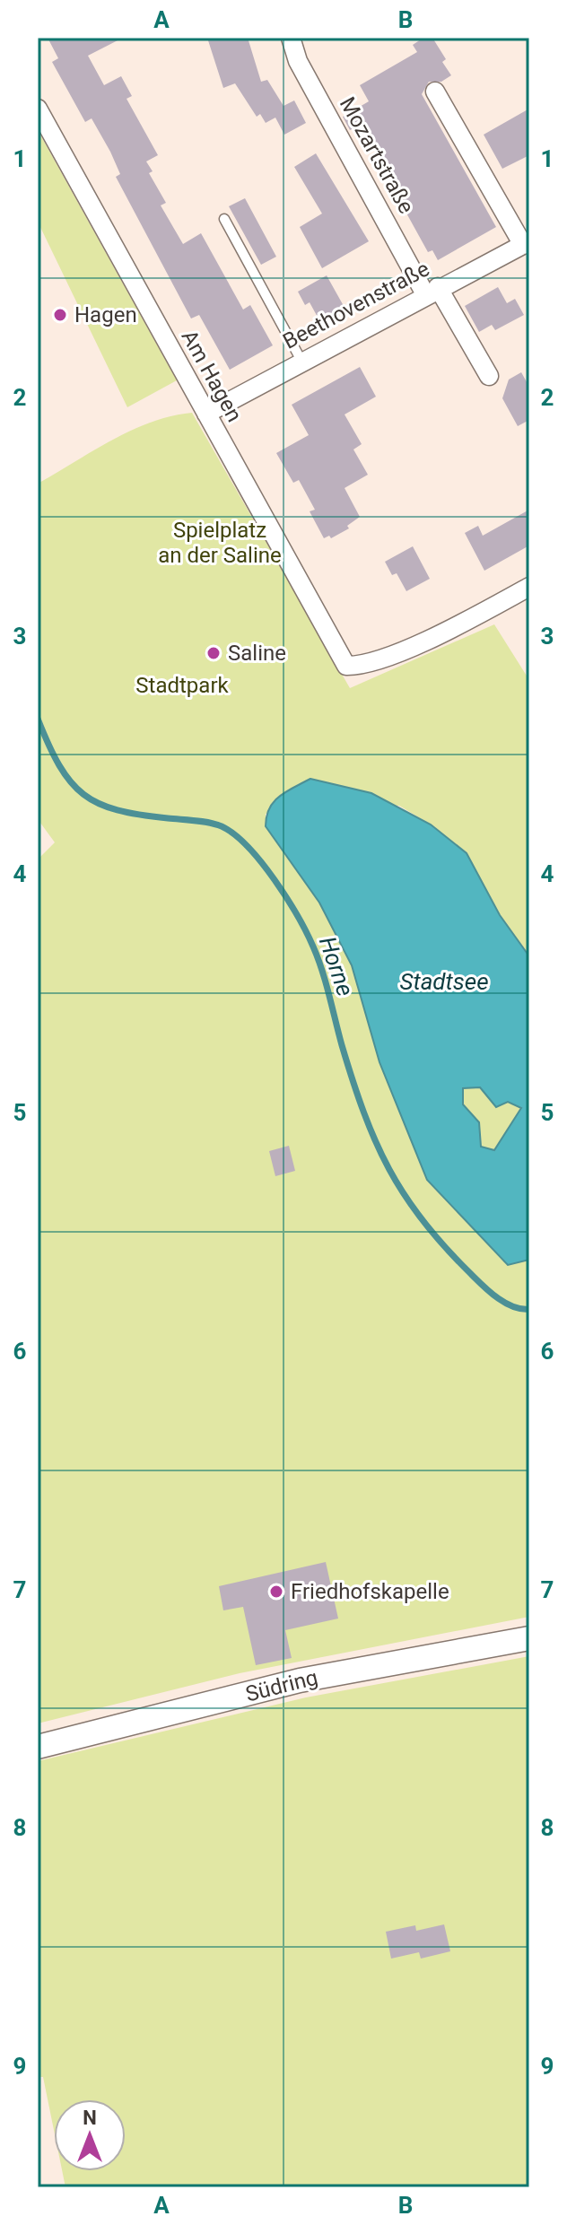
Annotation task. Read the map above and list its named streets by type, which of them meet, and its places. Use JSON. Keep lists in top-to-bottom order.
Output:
{
  "streets": {
    "street": [
      "Mozartstraße",
      "Beethovenstraße",
      "Am Hagen",
      "Südring"
    ]
  },
  "crossings": [
    ["Mozartstraße", "Beethovenstraße"],
    ["Beethovenstraße", "Am Hagen"]
  ],
  "water": ["Horne", "Stadtsee"],
  "parks": ["Spielplatz an der Saline", "Stadtpark"],
  "places": ["Hagen", "Saline", "Friedhofskapelle"],
  "north": "top",
  "grid": {
    "columns": ["A", "B"],
    "rows": [
      "1",
      "2",
      "3",
      "4",
      "5",
      "6",
      "7",
      "8",
      "9"
    ]
  }
}
